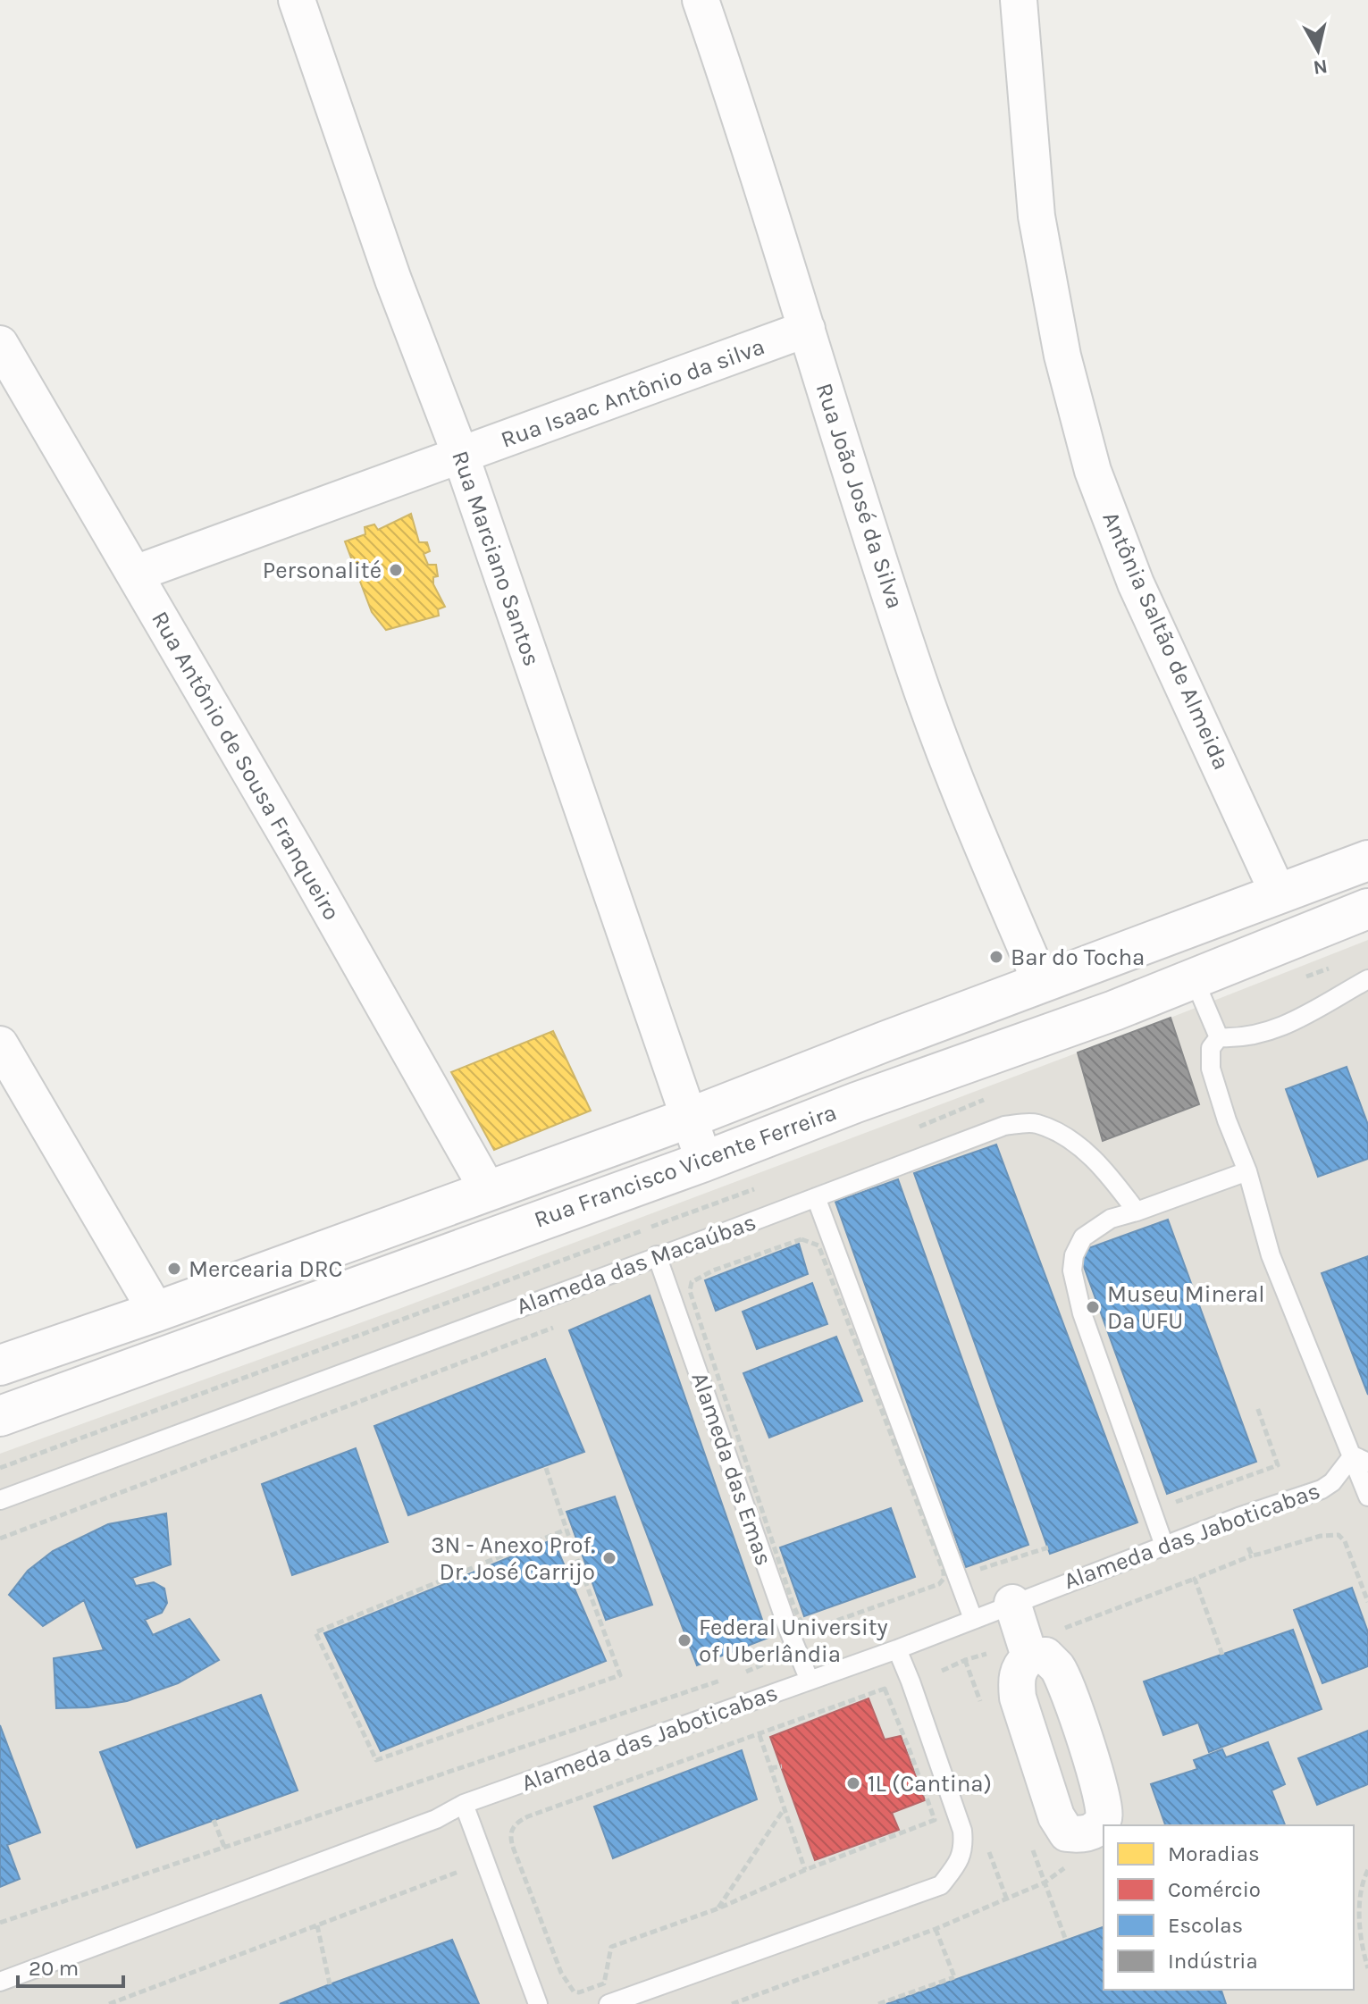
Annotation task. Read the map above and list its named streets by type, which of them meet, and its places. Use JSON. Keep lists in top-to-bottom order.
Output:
{
  "streets": {
    "main road": ["Rua Francisco Vicente Ferreira"],
    "street": [
      "Rua Isaac Antônio da silva",
      "Rua João José da Silva",
      "Rua Marciano Santos",
      "Antônia Saltão de Almeida",
      "Rua Antônio de Sousa Franqueiro"
    ],
    "lane": ["Alameda das Macaúbas", "Alameda das Emas", "Alameda das Jaboticabas"]
  },
  "crossings": [
    ["Rua Isaac Antônio da silva", "Rua João José da Silva"],
    ["Rua Isaac Antônio da silva", "Rua Marciano Santos"],
    ["Rua Isaac Antônio da silva", "Rua Antônio de Sousa Franqueiro"],
    ["Rua João José da Silva", "Rua Francisco Vicente Ferreira"],
    ["Rua Marciano Santos", "Rua Francisco Vicente Ferreira"],
    ["Antônia Saltão de Almeida", "Rua Francisco Vicente Ferreira"],
    ["Rua Antônio de Sousa Franqueiro", "Rua Francisco Vicente Ferreira"],
    ["Alameda das Macaúbas", "Alameda das Emas"],
    ["Alameda das Emas", "Alameda das Jaboticabas"]
  ],
  "places": [
    "Personalité",
    "Bar do Tocha",
    "Mercearia DRC",
    "Museu Mineral Da UFU",
    "3N - Anexo Prof. Dr. José Carrijo",
    "Federal University of Uberlândia",
    "1L (Cantina)"
  ],
  "legend": [
    "Moradias",
    "Comércio",
    "Escolas",
    "Indústria"
  ],
  "scale_bar": "20 m",
  "north": "bottom"
}
